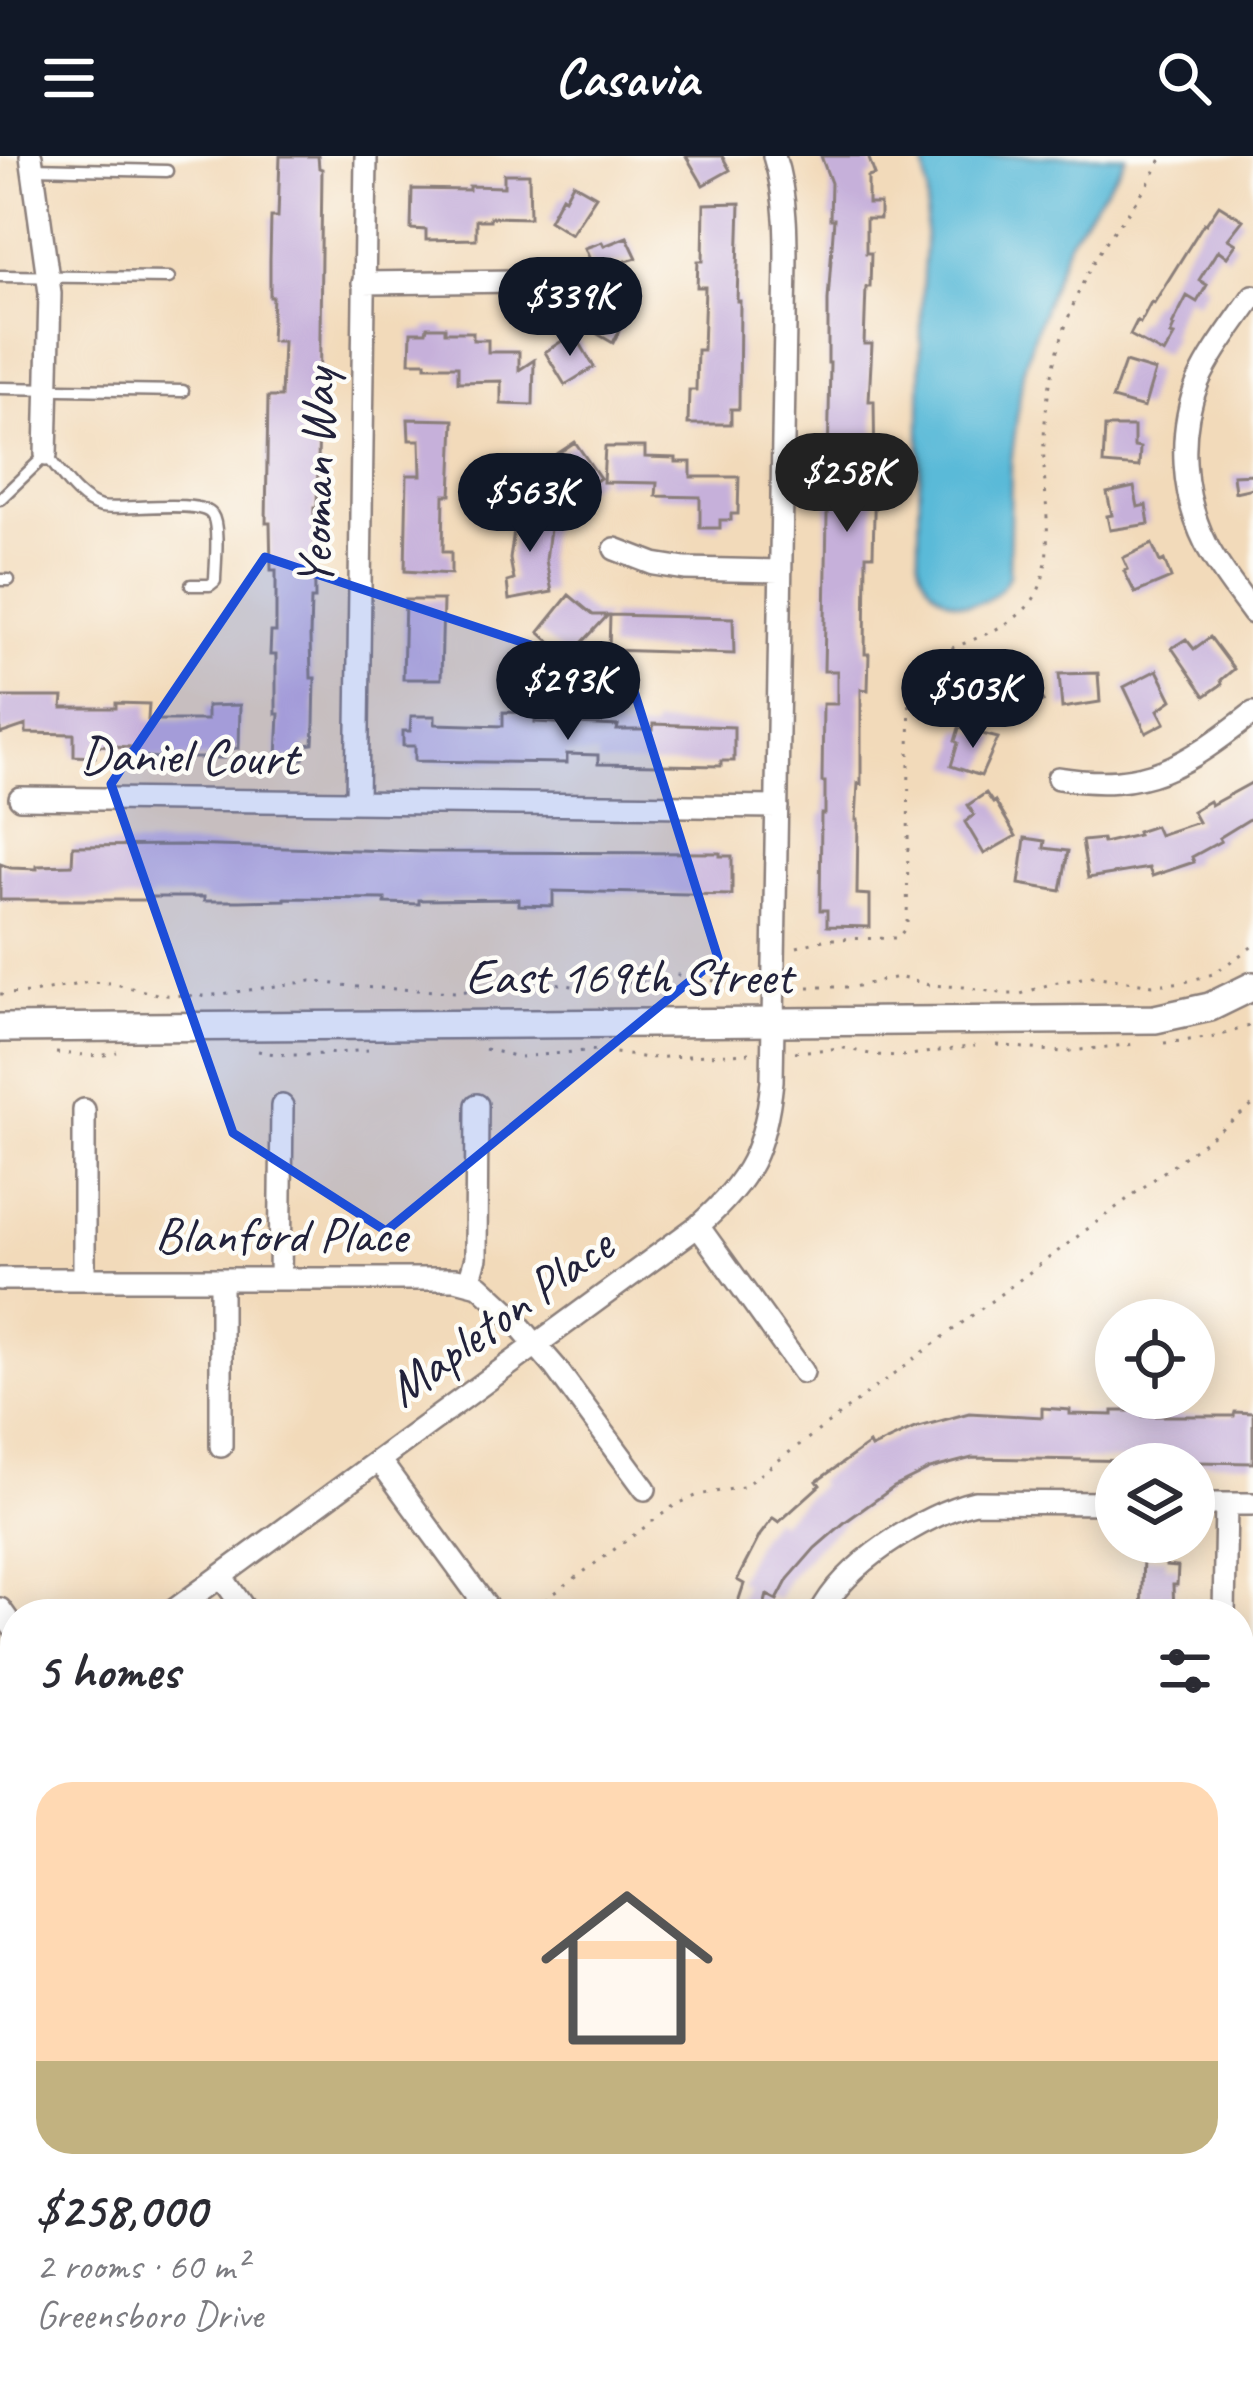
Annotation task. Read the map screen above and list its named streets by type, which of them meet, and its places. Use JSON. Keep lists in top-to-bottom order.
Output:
{
  "streets": {
    "street": [
      "Yeoman Way",
      "Daniel Court",
      "East 169th Street",
      "Blanford Place",
      "Mapleton Place"
    ]
  },
  "crossings": [
    ["Yeoman Way", "Daniel Court"],
    ["Daniel Court", "Mapleton Place"],
    ["East 169th Street", "Mapleton Place"],
    ["Blanford Place", "Mapleton Place"]
  ],
  "page": {
    "header": "Casavia",
    "price": [
      "$339K",
      "$258K",
      "$563K",
      "$293K",
      "$503K"
    ],
    "heading": "5 homes",
    "list": [
      {
        "name": "$258,000",
        "note": "2 rooms · 60 m² · Greensboro Drive"
      }
    ]
  }
}
